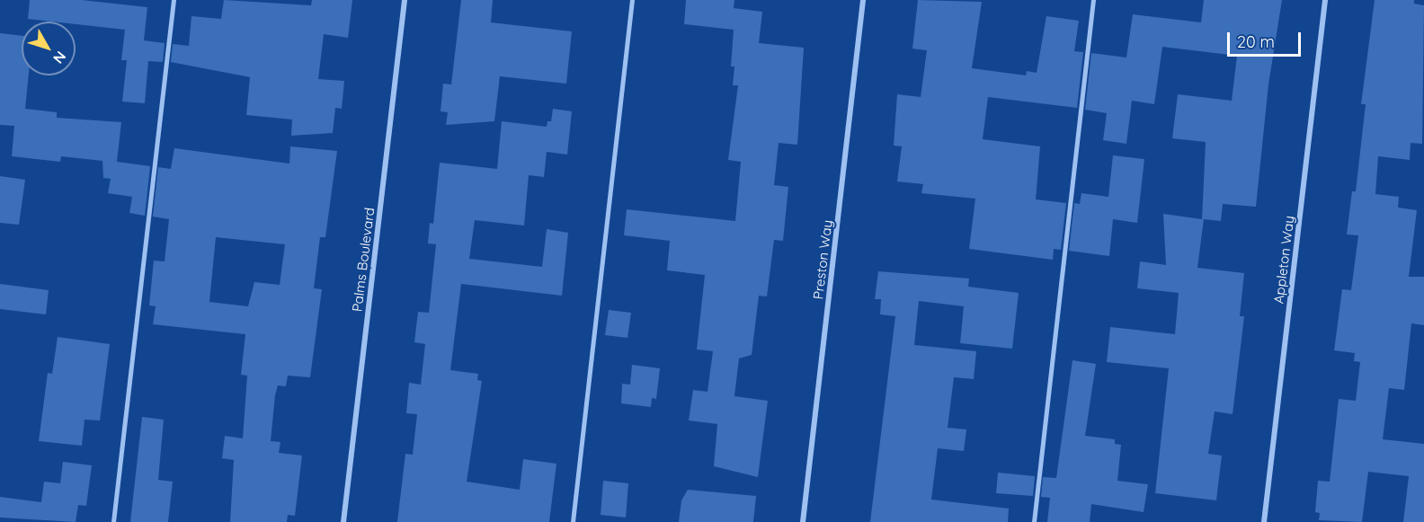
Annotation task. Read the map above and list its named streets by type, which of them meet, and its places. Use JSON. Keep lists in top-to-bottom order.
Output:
{
  "streets": {
    "street": ["Palms Boulevard", "Preston Way", "Appleton Way"]
  },
  "scale_bar": "20 m",
  "north": "bottom right"
}
